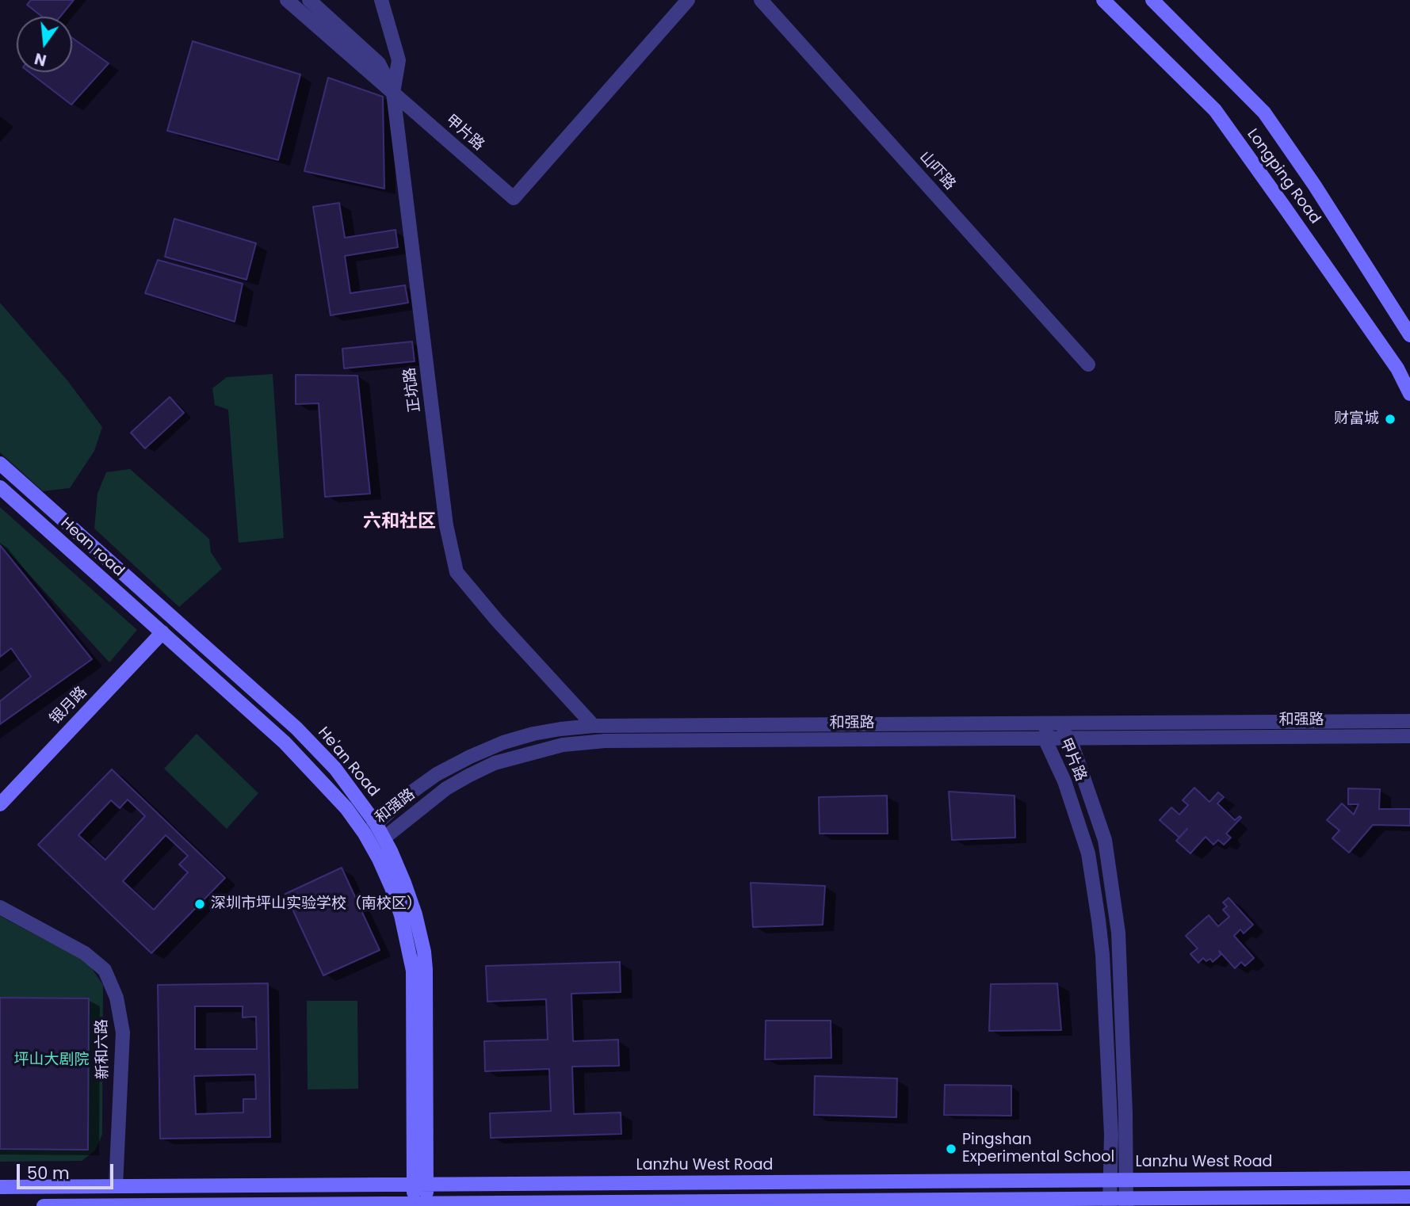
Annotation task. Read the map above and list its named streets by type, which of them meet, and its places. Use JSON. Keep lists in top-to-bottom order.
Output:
{
  "streets": {
    "street": [
      "甲片路",
      "山吓路",
      "Longping Road",
      "正坑路",
      "Hean road",
      "银月路",
      "和强路",
      "He'an Road",
      "新和六路",
      "Lanzhu West Road"
    ]
  },
  "crossings": [
    ["甲片路", "正坑路"],
    ["甲片路", "和强路"],
    ["甲片路", "Lanzhu West Road"],
    ["正坑路", "和强路"],
    ["Hean road", "银月路"],
    ["Hean road", "He'an Road"],
    ["银月路", "He'an Road"],
    ["和强路", "He'an Road"],
    ["He'an Road", "Lanzhu West Road"],
    ["新和六路", "Lanzhu West Road"]
  ],
  "districts": ["六和社区"],
  "parks": ["坪山大剧院"],
  "places": ["财富城", "深圳市坪山实验学校（南校区）", "Pingshan Experimental School"],
  "scale_bar": "50 m",
  "north": "bottom"
}
